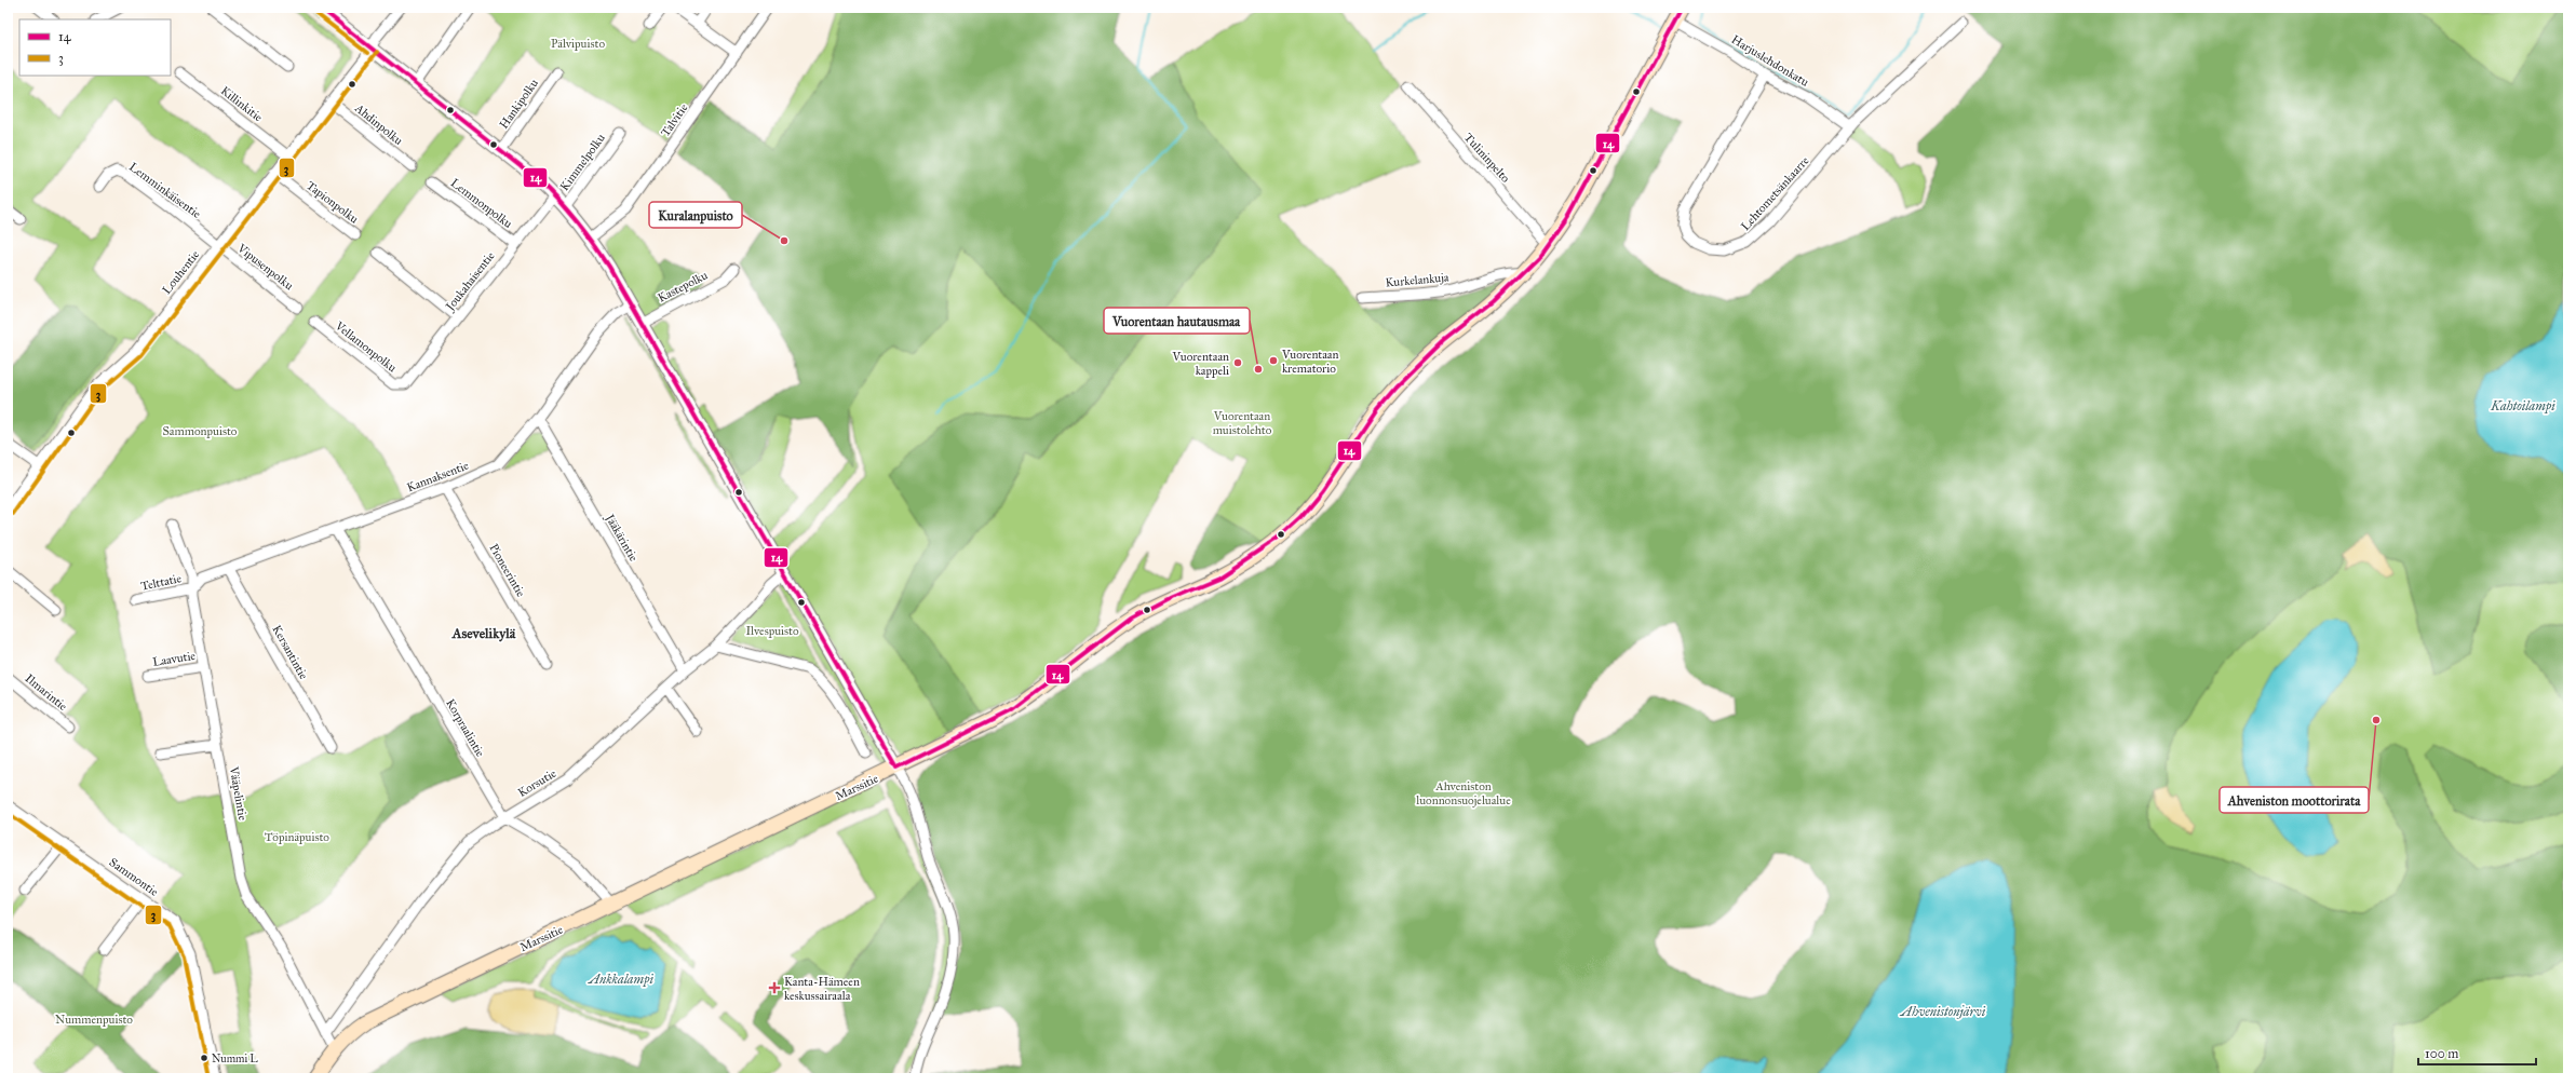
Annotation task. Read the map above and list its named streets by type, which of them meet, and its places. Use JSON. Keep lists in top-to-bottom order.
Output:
{
  "streets": {
    "main road": ["Marssitie"],
    "street": [
      "Harjuslehdonkatu",
      "Killinkitie",
      "Hankipolku",
      "Talvitie",
      "Ahdinpolku",
      "Tulininpelto",
      "Kimmelpolku",
      "Lemminkäisentie",
      "Lehtometsänkaarre",
      "Tapionpolku",
      "Lemmonpolku",
      "Vipusenpolku",
      "Louhentie",
      "Kurkelankuja",
      "Joukahaisentie",
      "Kastepolku",
      "Vellamonpolku",
      "Kannaksentie",
      "Jääkärintie",
      "Pioneerintie",
      "Telttatie",
      "Kersantintie",
      "Laavutie",
      "Ilmarintie",
      "Korpraalintie",
      "Korsutie",
      "Vääpelintie",
      "Sammontie"
    ]
  },
  "crossings": [
    ["Harjuslehdonkatu", "Lehtometsänkaarre"],
    ["Harjuslehdonkatu", "Marssitie"],
    ["Killinkitie", "Louhentie"],
    ["Ahdinpolku", "Louhentie"],
    ["Tulininpelto", "Marssitie"],
    ["Lemminkäisentie", "Vipusenpolku"],
    ["Lemminkäisentie", "Louhentie"],
    ["Tapionpolku", "Louhentie"],
    ["Lemmonpolku", "Joukahaisentie"],
    ["Vipusenpolku", "Louhentie"],
    ["Kurkelankuja", "Marssitie"],
    ["Joukahaisentie", "Vellamonpolku"],
    ["Kannaksentie", "Jääkärintie"],
    ["Kannaksentie", "Pioneerintie"],
    ["Kannaksentie", "Telttatie"],
    ["Kannaksentie", "Kersantintie"],
    ["Kannaksentie", "Korpraalintie"],
    ["Kannaksentie", "Vääpelintie"],
    ["Jääkärintie", "Korsutie"],
    ["Telttatie", "Vääpelintie"],
    ["Laavutie", "Vääpelintie"],
    ["Korpraalintie", "Korsutie"],
    ["Korpraalintie", "Marssitie"],
    ["Korsutie", "Vääpelintie"],
    ["Marssitie", "Vääpelintie"]
  ],
  "districts": ["Asevelikylä"],
  "water": ["Kahtoilampi", "Ankkalampi", "Ahvenistonjärvi"],
  "parks": [
    "Pälvipuisto",
    "Vuorentaan muistolehto",
    "Sammonpuisto",
    "Ilvespuisto",
    "Ahveniston luonnonsuojelualue",
    "Töpinäpuisto",
    "Nummenpuisto"
  ],
  "places": {
    "other": [
      "Kuralanpuisto",
      "Vuorentaan krematorio",
      "Vuorentaan kappeli",
      "Vuorentaan hautausmaa",
      "Ahveniston moottorirata",
      "Nummi L"
    ],
    "health": ["Kanta-Hämeen keskussairaala"]
  },
  "lines": ["transit line 14", "transit line 3"],
  "legend": ["14", "3"],
  "scale_bar": "100 m"
}
